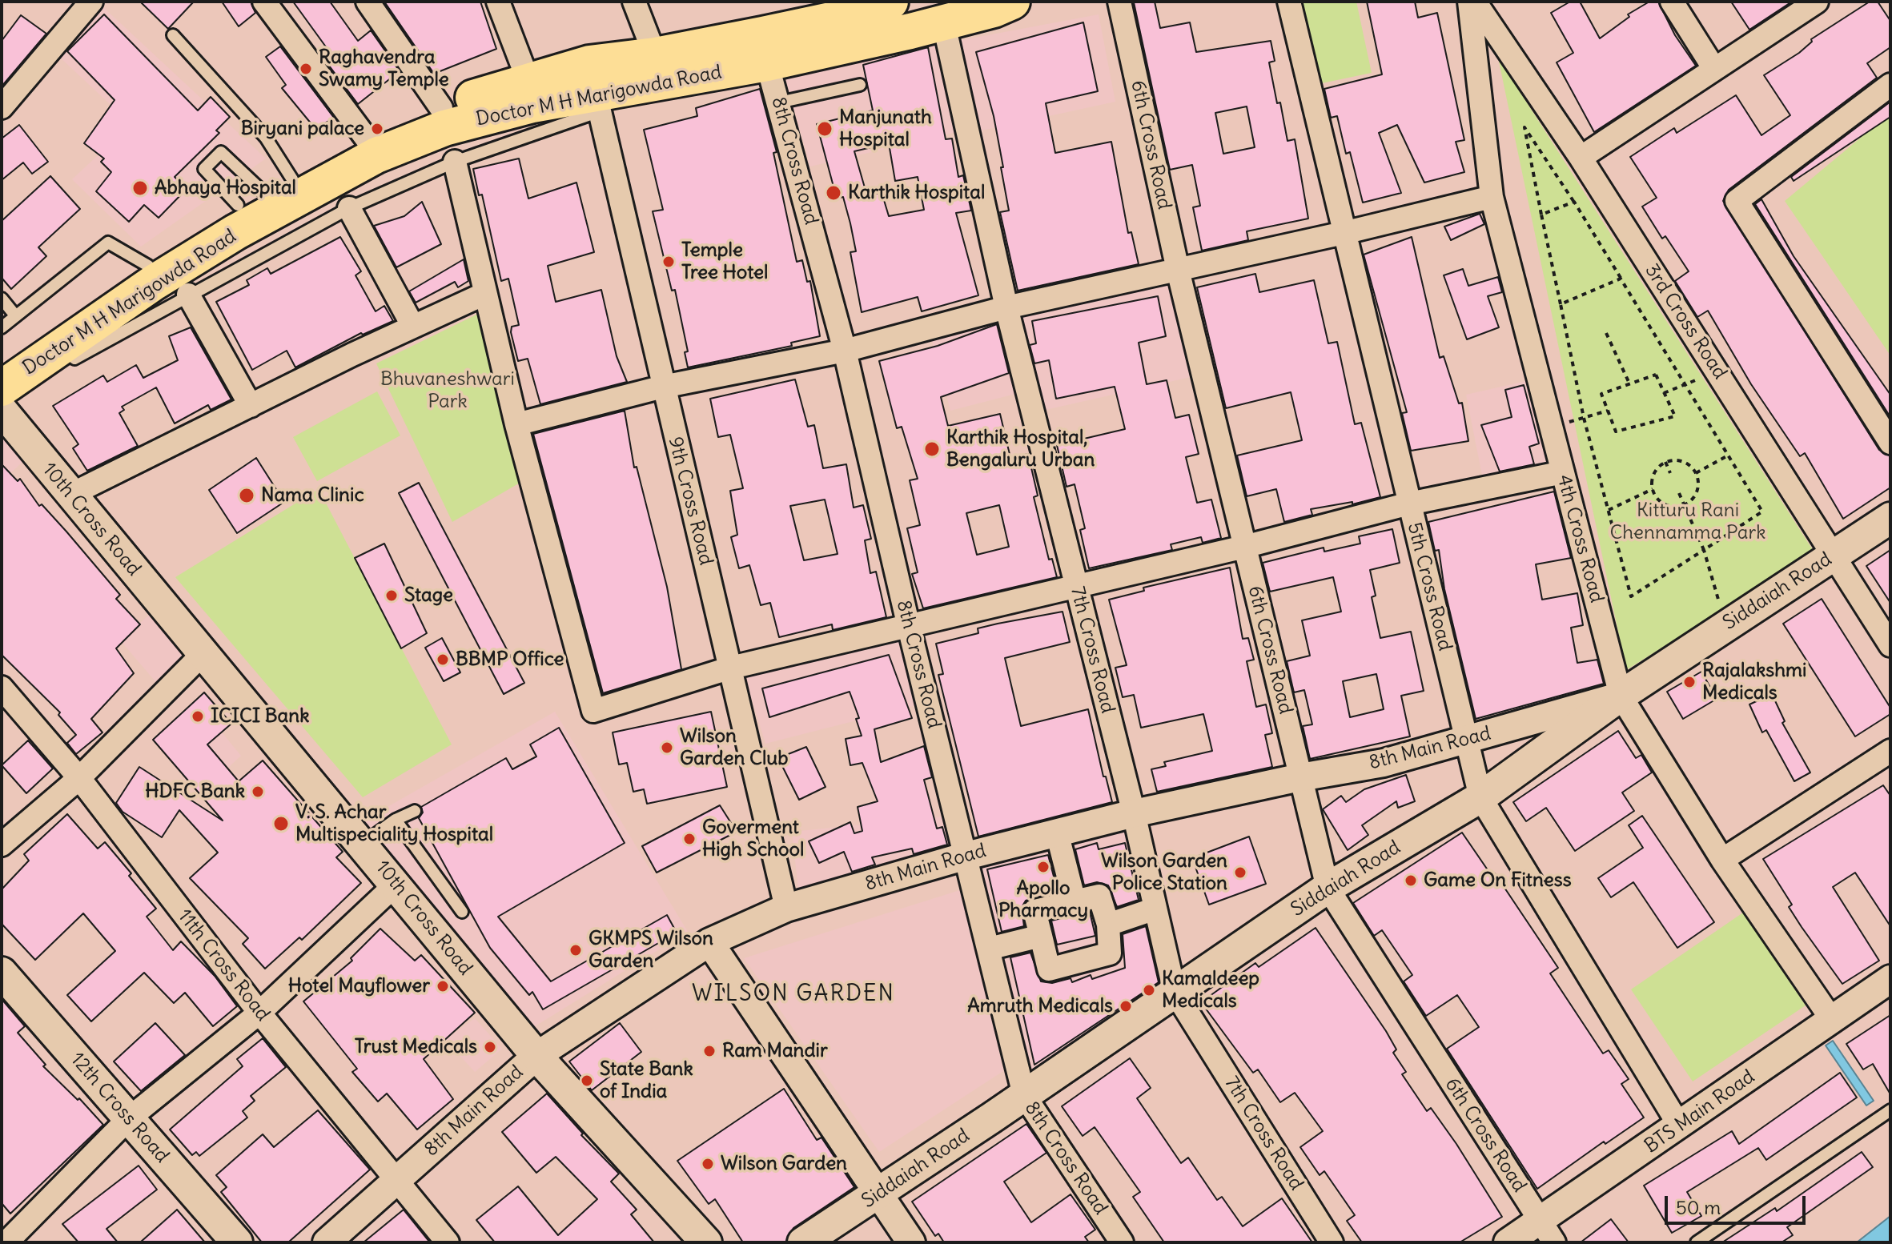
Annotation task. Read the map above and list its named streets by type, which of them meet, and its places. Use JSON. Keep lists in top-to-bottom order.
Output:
{
  "streets": {
    "main road": [
      "Doctor M H Marigowda Road",
      "10th Cross Road",
      "Siddaiah Road",
      "12th Cross Road"
    ],
    "street": [
      "6th Cross Road",
      "8th Cross Road",
      "3rd Cross Road",
      "9th Cross Road",
      "4th Cross Road",
      "5th Cross Road",
      "7th Cross Road",
      "8th Main Road",
      "11th Cross Road",
      "BTS Main Road"
    ]
  },
  "crossings": [
    ["Doctor M H Marigowda Road", "8th Cross Road"],
    ["Doctor M H Marigowda Road", "9th Cross Road"],
    ["Doctor M H Marigowda Road", "10th Cross Road"],
    ["Doctor M H Marigowda Road", "7th Cross Road"],
    ["6th Cross Road", "Siddaiah Road"],
    ["6th Cross Road", "8th Main Road"],
    ["6th Cross Road", "BTS Main Road"],
    ["8th Cross Road", "Siddaiah Road"],
    ["8th Cross Road", "8th Main Road"],
    ["3rd Cross Road", "Siddaiah Road"],
    ["9th Cross Road", "8th Main Road"],
    ["10th Cross Road", "8th Main Road"],
    ["4th Cross Road", "Siddaiah Road"],
    ["4th Cross Road", "8th Main Road"],
    ["4th Cross Road", "BTS Main Road"],
    ["5th Cross Road", "Siddaiah Road"],
    ["5th Cross Road", "8th Main Road"],
    ["5th Cross Road", "BTS Main Road"],
    ["Siddaiah Road", "7th Cross Road"],
    ["Siddaiah Road", "8th Main Road"],
    ["7th Cross Road", "8th Main Road"],
    ["8th Main Road", "11th Cross Road"]
  ],
  "districts": ["WILSON GARDEN"],
  "parks": ["Bhuvaneshwari Park", "Kitturu Rani Chennamma Park"],
  "places": [
    "Raghavendra Swamy Temple",
    "Biryani palace",
    "Manjunath Hospital",
    "Abhaya Hospital",
    "Karthik Hospital",
    "Temple Tree Hotel",
    "Karthik Hospital, Bengaluru Urban",
    "Nama Clinic",
    "Stage",
    "BBMP Office",
    "Rajalakshmi Medicals",
    "ICICI Bank",
    "Wilson Garden Club",
    "HDFC Bank",
    "V. S. Achar Multispeciality Hospital",
    "Goverment High School",
    "Apollo Pharmacy",
    "Wilson Garden Police Station",
    "Game On Fitness",
    "GKMPS Wilson Garden",
    "Hotel Mayflower",
    "Kamaldeep Medicals",
    "Amruth Medicals",
    "Trust Medicals",
    "Ram Mandir",
    "State Bank of India",
    "Wilson Garden"
  ],
  "scale_bar": "50 m"
}
